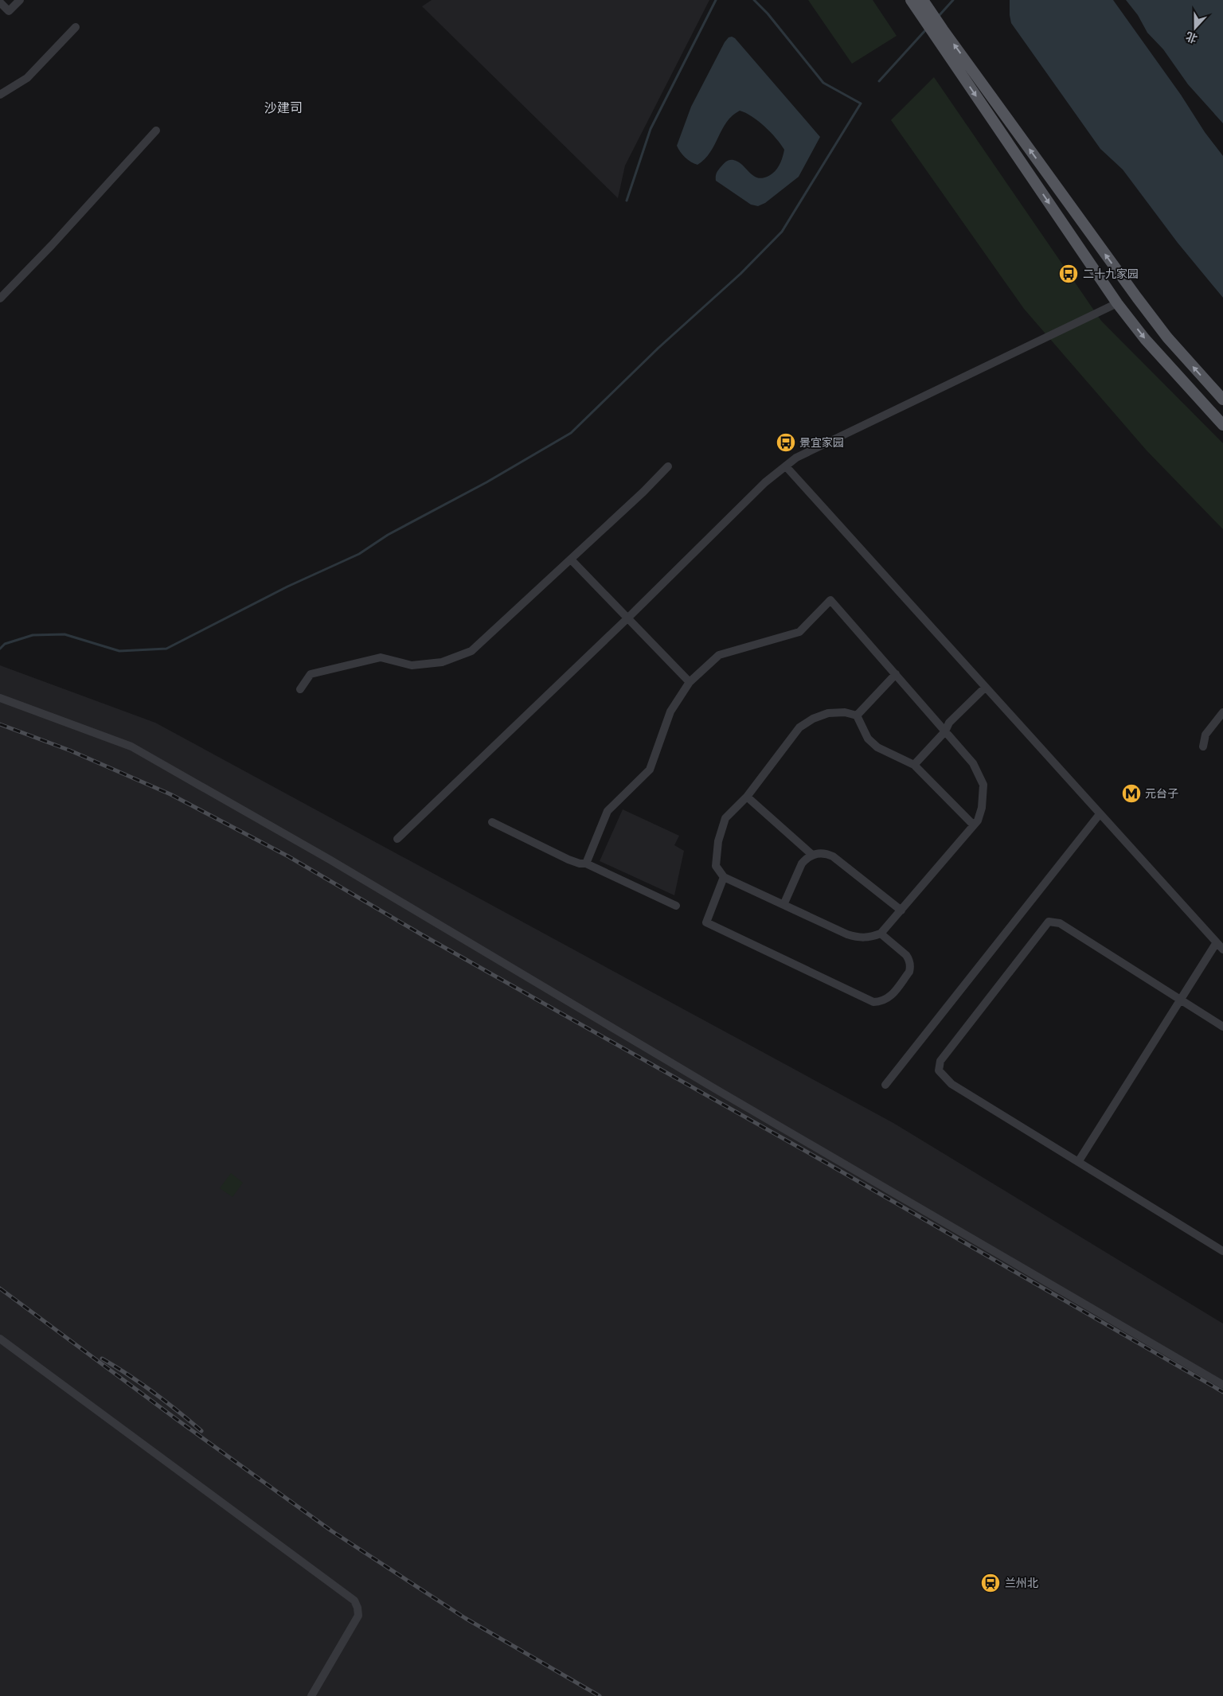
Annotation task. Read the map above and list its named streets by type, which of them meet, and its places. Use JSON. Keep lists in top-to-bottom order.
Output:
{
  "districts": ["沙建司"],
  "places": {
    "bus stop": ["二十九家园", "景宜家园"],
    "metro station": ["元台子"],
    "station": ["兰州北"]
  },
  "north": "bottom"
}
